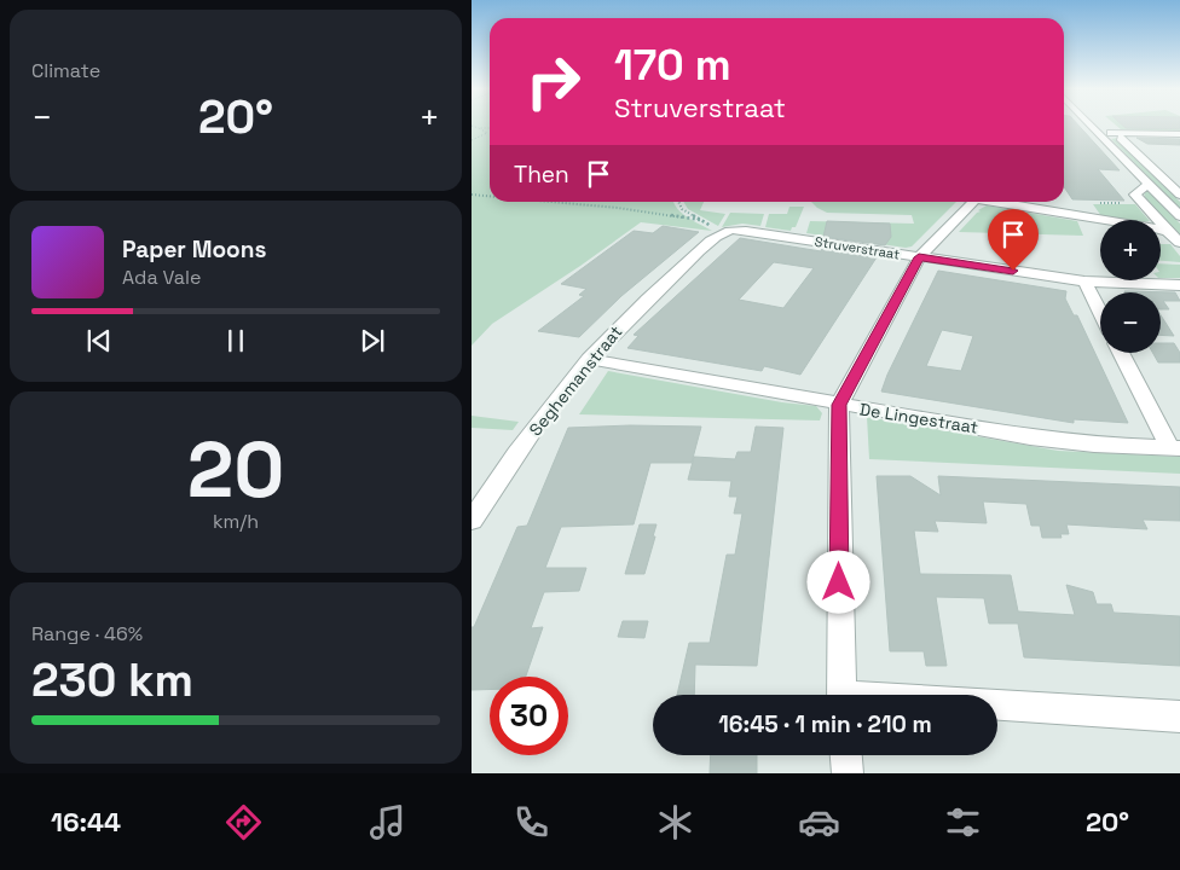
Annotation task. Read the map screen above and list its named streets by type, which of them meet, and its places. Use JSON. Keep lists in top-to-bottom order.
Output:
{
  "streets": {
    "street": ["Struverstraat", "Seghemanstraat", "De Lingestraat"]
  },
  "crossings": [
    ["Struverstraat", "Seghemanstraat"],
    ["Seghemanstraat", "De Lingestraat"]
  ],
  "page": {
    "tile": [
      "Climate",
      ["20", "km/h"],
      ["Range · 46%", "230 km"]
    ],
    "turn": ["170 m", "Struverstraat"],
    "heat": ["−", "20°", "+"],
    "then": "Then",
    "map_buttons": ["+", "−"],
    "song": ["Paper Moons", "Ada Vale"],
    "limit": "30",
    "trip": "16:45 · 1 min · 210 m",
    "tabs": ["16:44", "20°"]
  }
}
